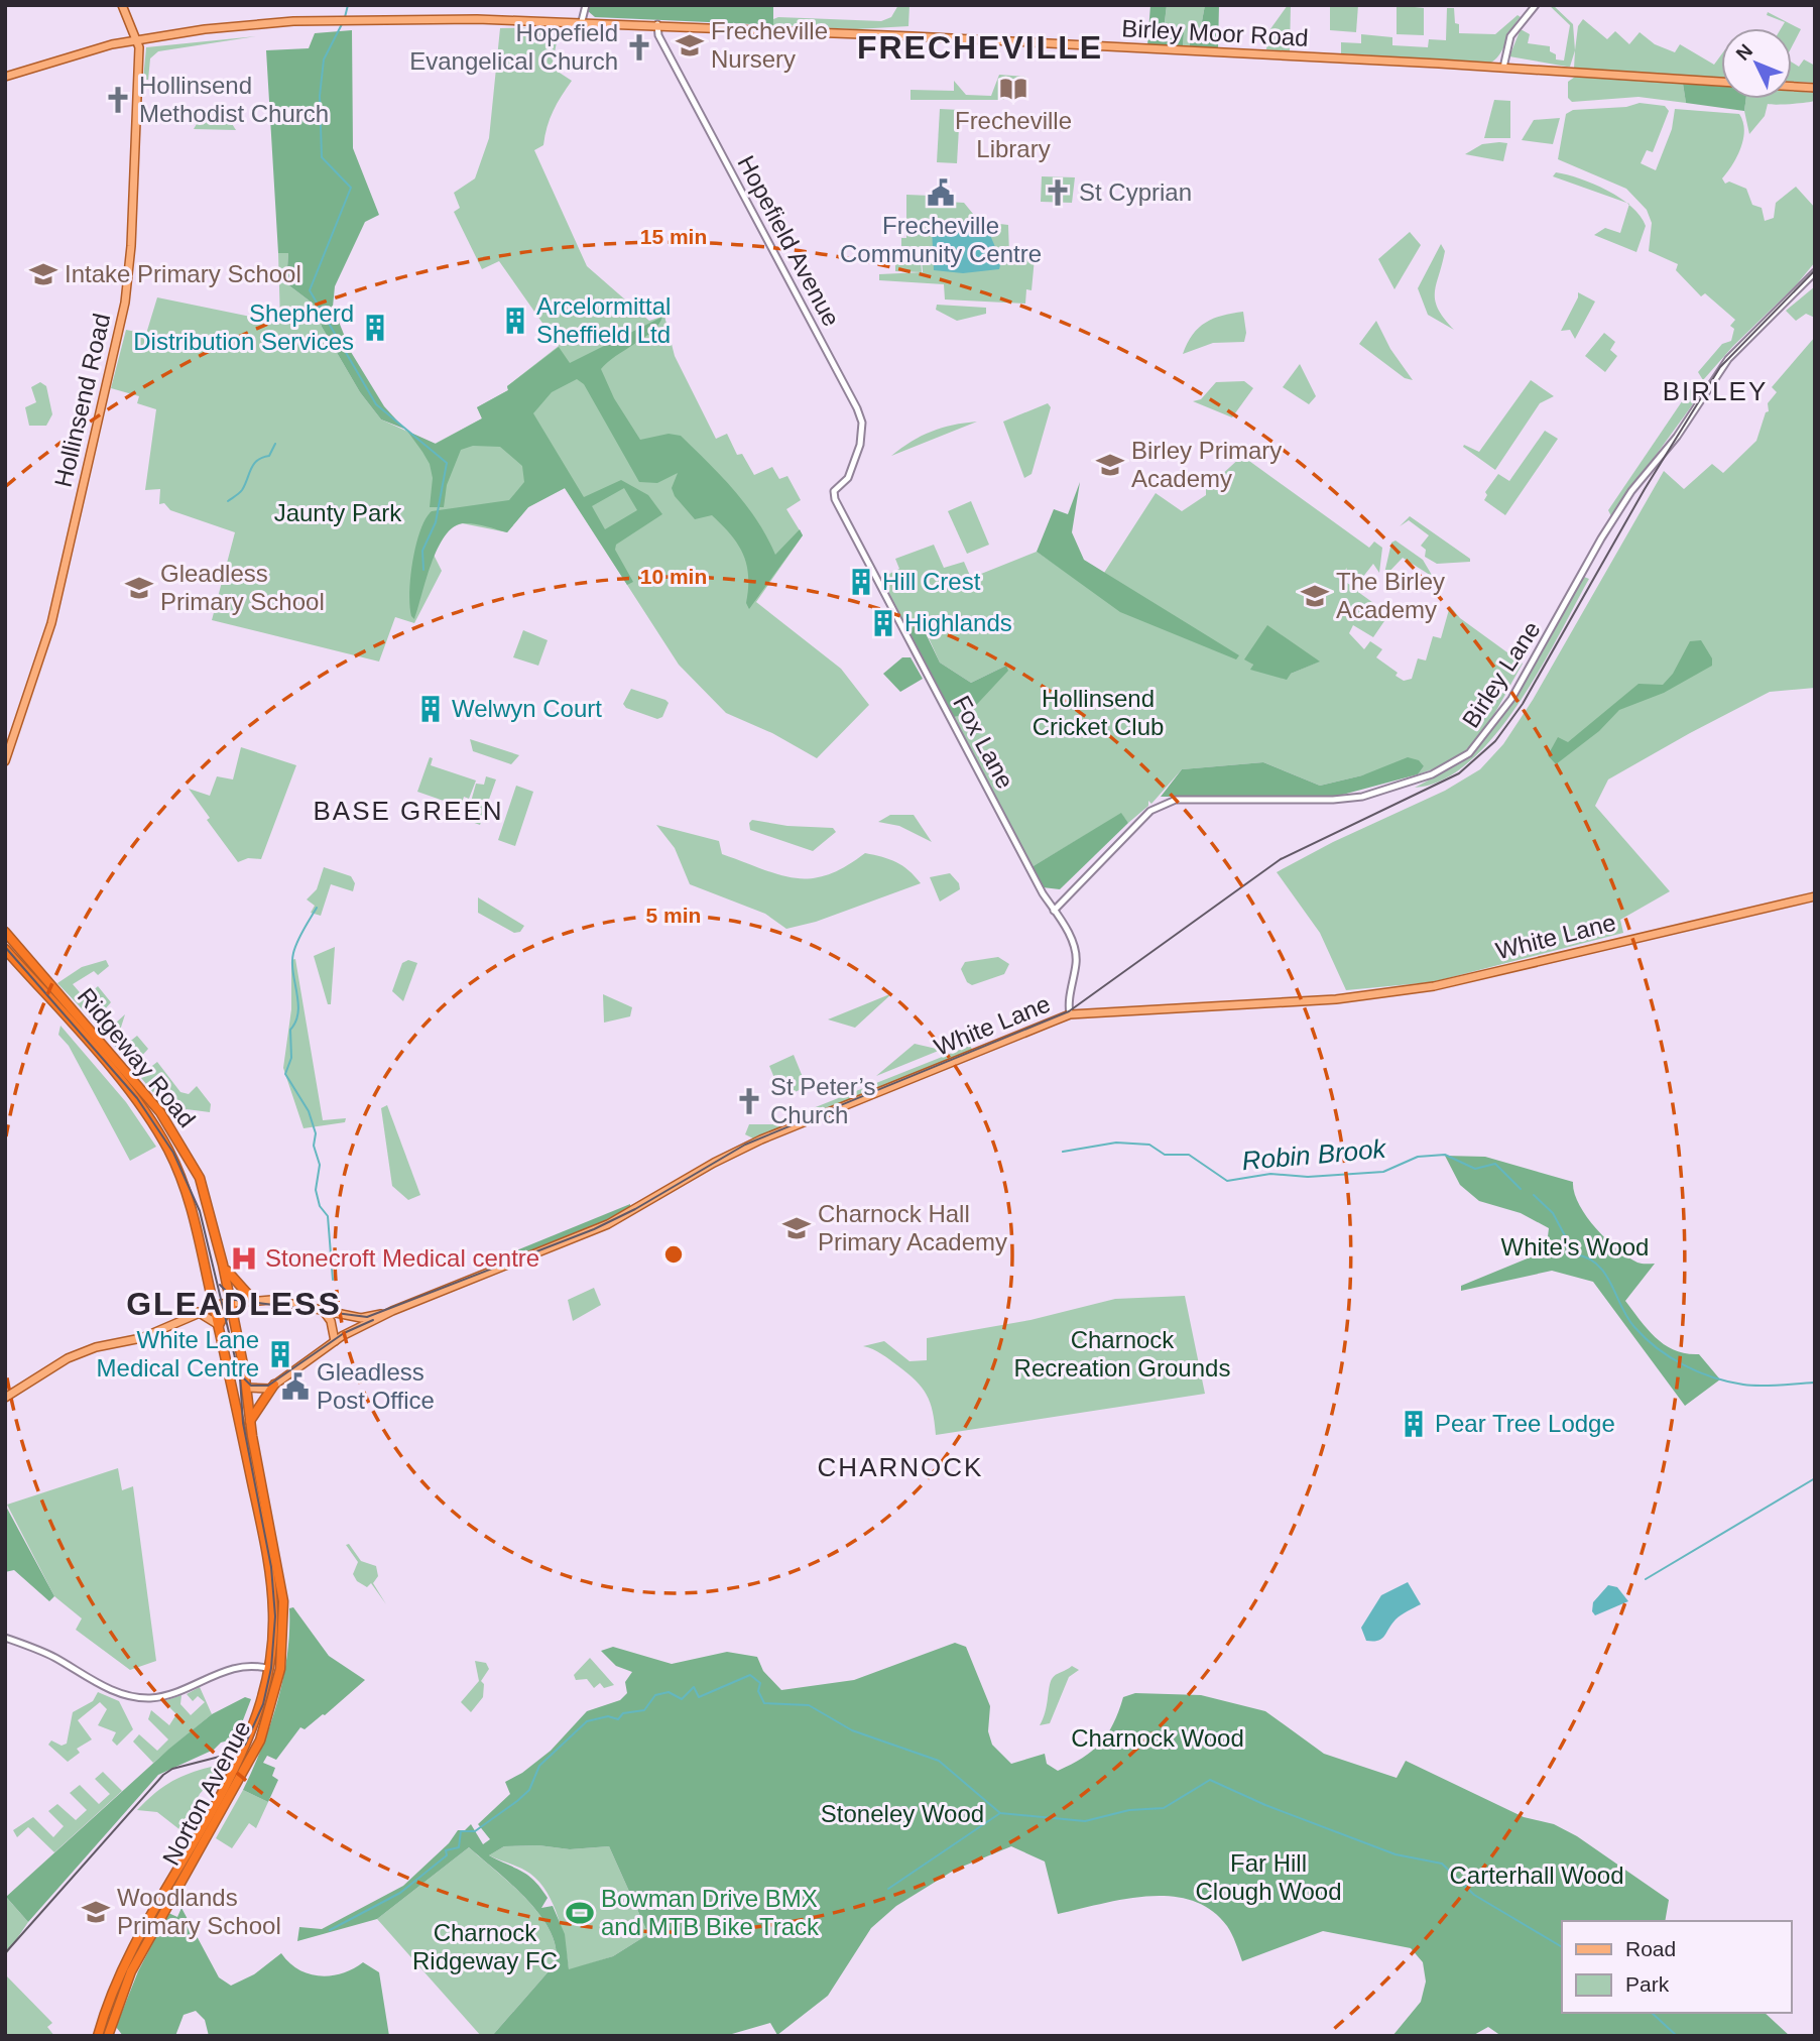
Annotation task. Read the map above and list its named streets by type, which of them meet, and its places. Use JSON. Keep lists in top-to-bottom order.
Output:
{
  "streets": {
    "highway": ["Ridgeway Road", "Norton Avenue"],
    "main road": ["Birley Moor Road", "Hollinsend Road", "White Lane"],
    "street": ["Hopefield Avenue", "Birley Lane", "Fox Lane"]
  },
  "crossings": [
    ["Birley Moor Road", "Hopefield Avenue"],
    ["Birley Moor Road", "Hollinsend Road"],
    ["Hopefield Avenue", "Fox Lane"],
    ["Birley Lane", "Fox Lane"],
    ["Fox Lane", "White Lane"],
    ["White Lane", "Ridgeway Road"],
    ["White Lane", "Norton Avenue"],
    ["Ridgeway Road", "Norton Avenue"]
  ],
  "districts": [
    "FRECHEVILLE",
    "BIRLEY",
    "BASE GREEN",
    "GLEADLESS",
    "CHARNOCK"
  ],
  "water": ["Robin Brook"],
  "parks": [
    "Jaunty Park",
    "Hollinsend Cricket Club",
    "White's Wood",
    "Charnock Recreation Grounds",
    "Charnock Wood",
    "Stoneley Wood",
    "Far Hill Clough Wood",
    "Carterhall Wood",
    "Charnock Ridgeway FC"
  ],
  "places": {
    "school or university": [
      "Frecheville Nursery",
      "Intake Primary School",
      "Birley Primary Academy",
      "Gleadless Primary School",
      "The Birley Academy",
      "Charnock Hall Primary Academy",
      "Woodlands Primary School"
    ],
    "church": [
      "Hopefield Evangelical Church",
      "Hollinsend Methodist Church",
      "St Cyprian",
      "St Peter’s Church"
    ],
    "library": ["Frecheville Library"],
    "public building": ["Frecheville Community Centre", "Gleadless Post Office"],
    "building": [
      "Arcelormittal Sheffield Ltd",
      "Shepherd Distribution Services",
      "Hill Crest",
      "Highlands",
      "Welwyn Court",
      "White Lane Medical Centre",
      "Pear Tree Lodge"
    ],
    "hospital": ["Stonecroft Medical centre"],
    "sports": ["Bowman Drive BMX and MTB Bike Track"]
  },
  "legend": ["Road", "Park"],
  "north": "top left",
  "rings": ["15 min", "10 min", "5 min"]
}
